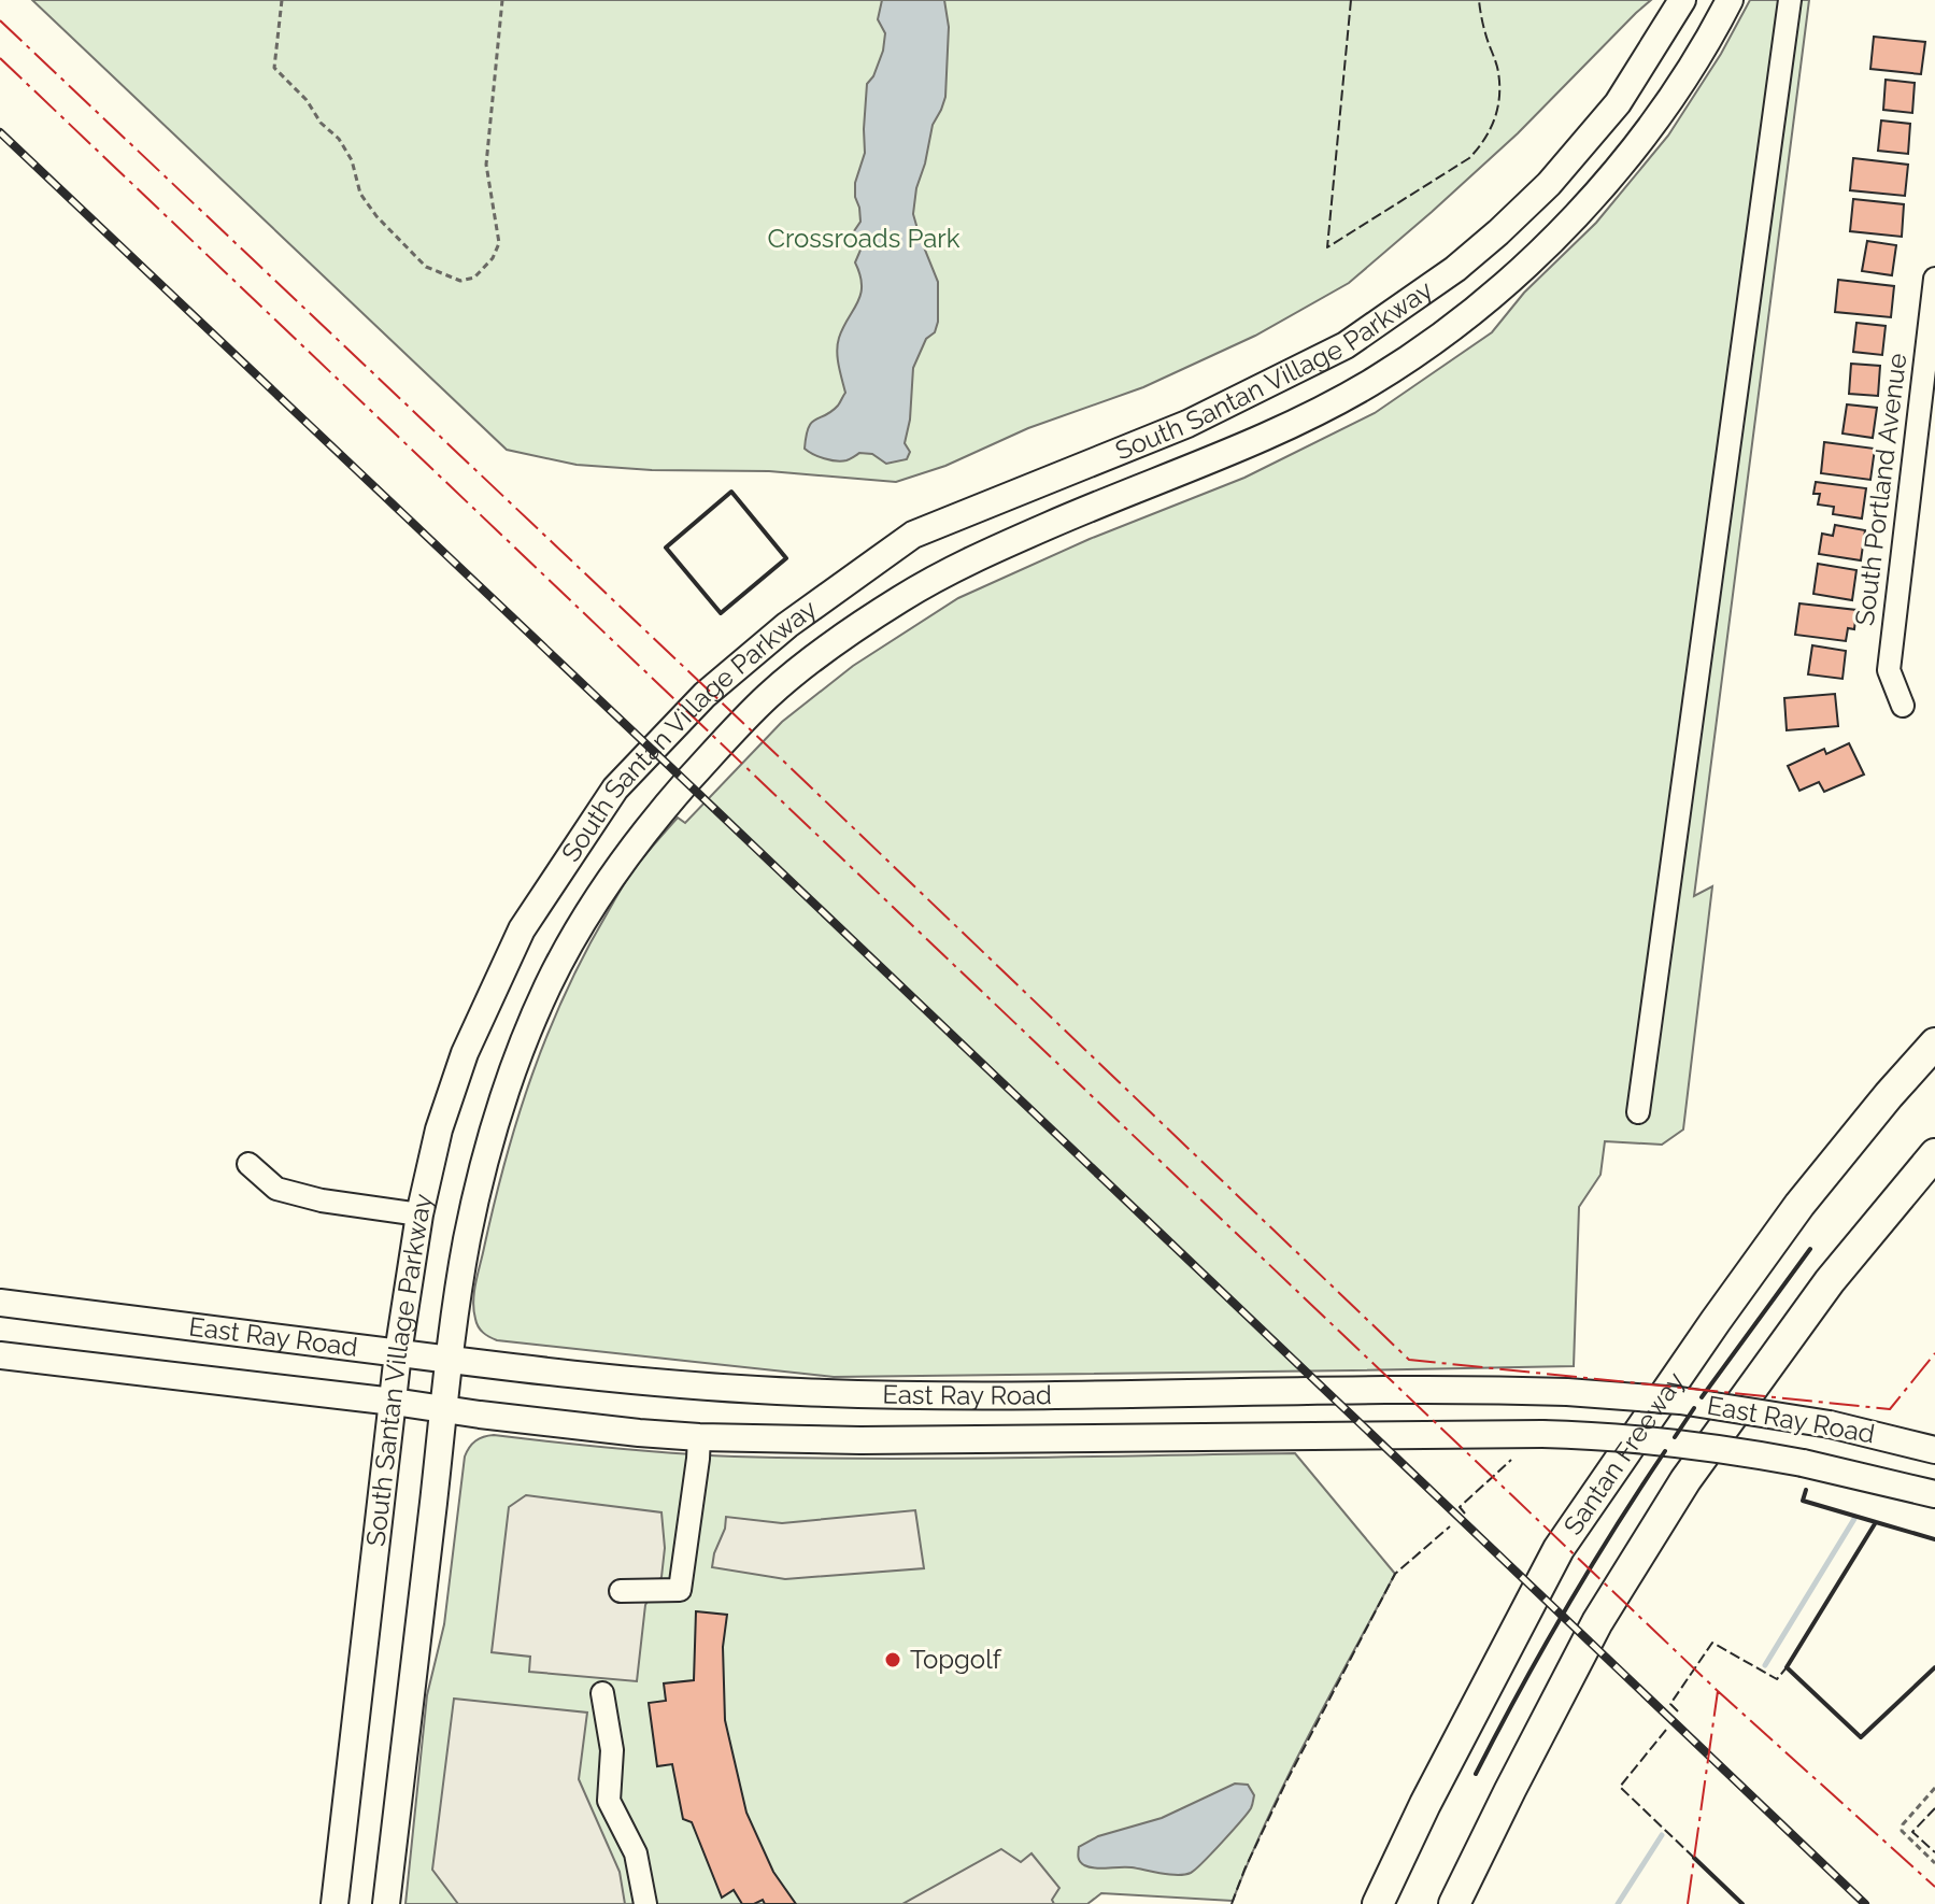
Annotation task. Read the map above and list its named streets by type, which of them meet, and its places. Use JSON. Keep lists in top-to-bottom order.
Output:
{
  "streets": {
    "highway": ["Santan Freeway"],
    "main road": ["South Santan Village Parkway", "East Ray Road"],
    "street": ["South Portland Avenue"]
  },
  "crossings": [
    ["South Santan Village Parkway", "East Ray Road"]
  ],
  "parks": ["Crossroads Park"],
  "places": ["Topgolf"]
}
